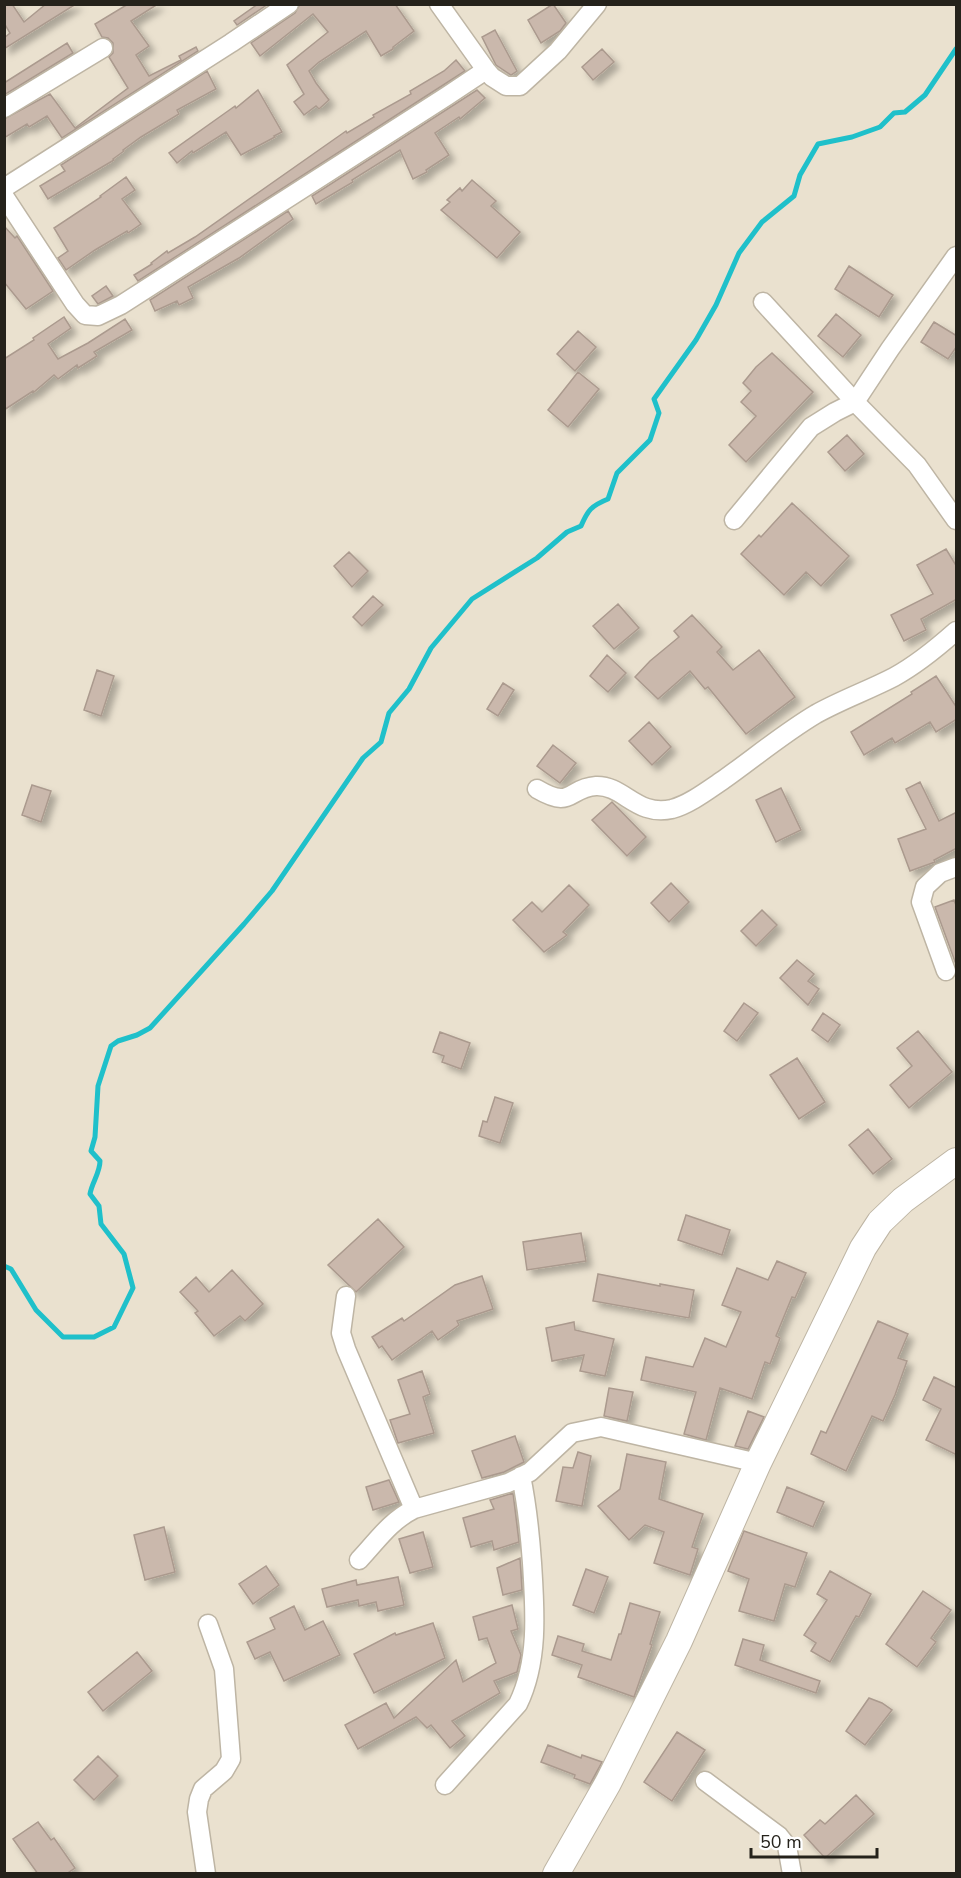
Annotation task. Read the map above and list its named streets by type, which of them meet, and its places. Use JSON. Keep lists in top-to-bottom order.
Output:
{
  "scale_bar": "50 m"
}
